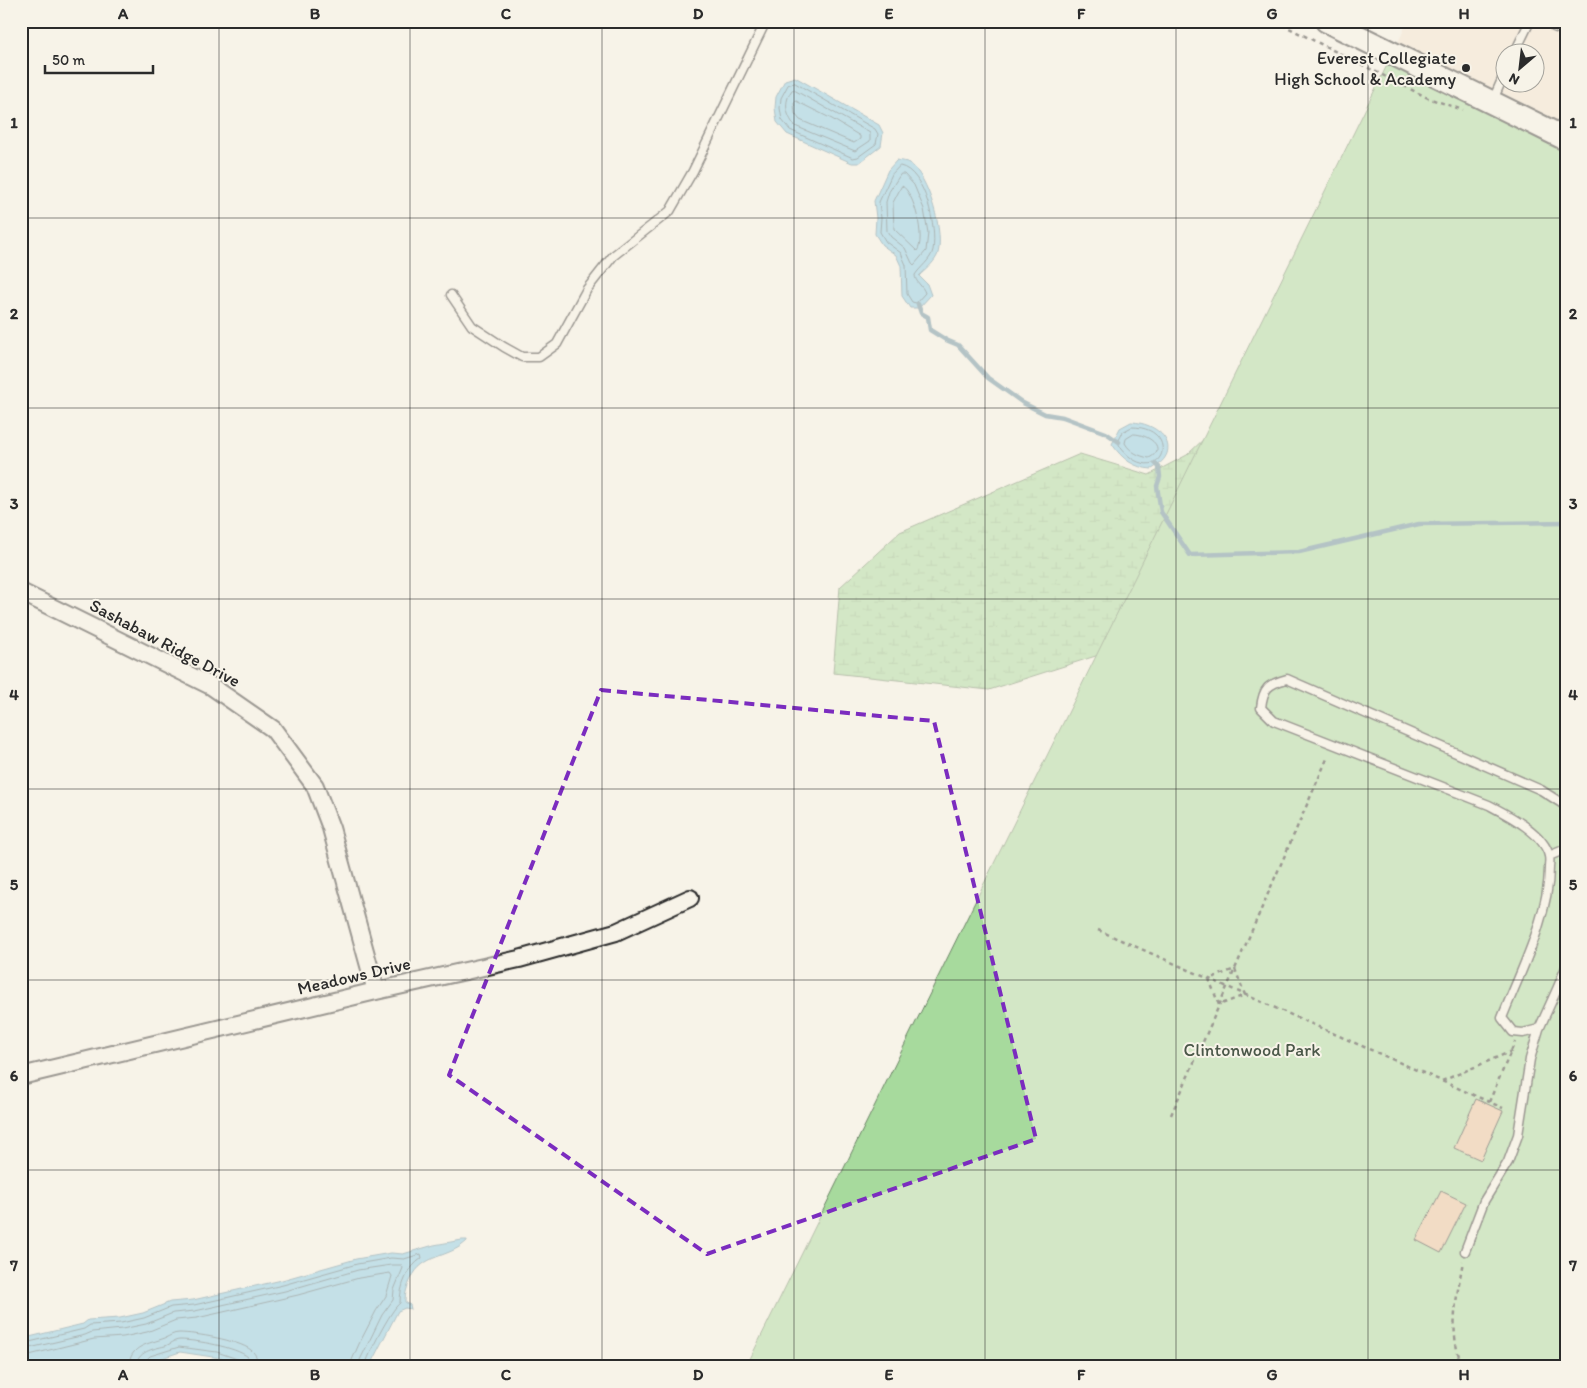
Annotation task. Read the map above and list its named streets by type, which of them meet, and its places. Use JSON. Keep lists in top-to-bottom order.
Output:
{
  "streets": {
    "street": ["Sashabaw Ridge Drive", "Meadows Drive"]
  },
  "crossings": [
    ["Sashabaw Ridge Drive", "Meadows Drive"]
  ],
  "parks": ["Clintonwood Park"],
  "places": ["Everest Collegiate High School & Academy"],
  "scale_bar": "50 m",
  "north": "bottom left",
  "grid": {
    "columns": [
      "A",
      "B",
      "C",
      "D",
      "E",
      "F",
      "G",
      "H"
    ],
    "rows": [
      "1",
      "2",
      "3",
      "4",
      "5",
      "6",
      "7"
    ]
  }
}
